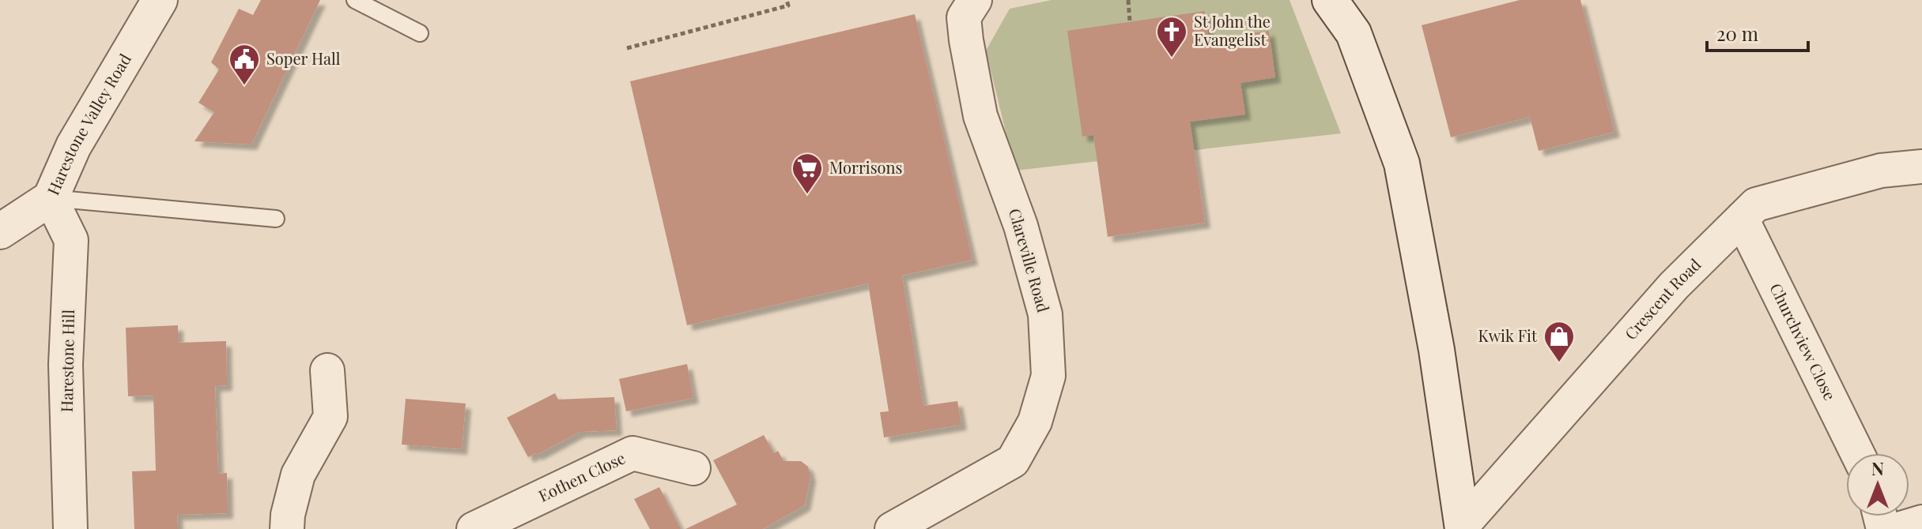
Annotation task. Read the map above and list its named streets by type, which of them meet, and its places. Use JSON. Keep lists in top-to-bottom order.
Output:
{
  "streets": {
    "main road": ["Harestone Valley Road"],
    "street": [
      "Clareville Road",
      "Crescent Road",
      "Churchview Close",
      "Harestone Hill",
      "Eothen Close"
    ]
  },
  "crossings": [
    ["Harestone Valley Road", "Harestone Hill"],
    ["Crescent Road", "Churchview Close"]
  ],
  "places": {
    "church": ["St John the Evangelist"],
    "public building": ["Soper Hall"],
    "supermarket": ["Morrisons"],
    "shop": ["Kwik Fit"]
  },
  "scale_bar": "20 m",
  "north": "top"
}
